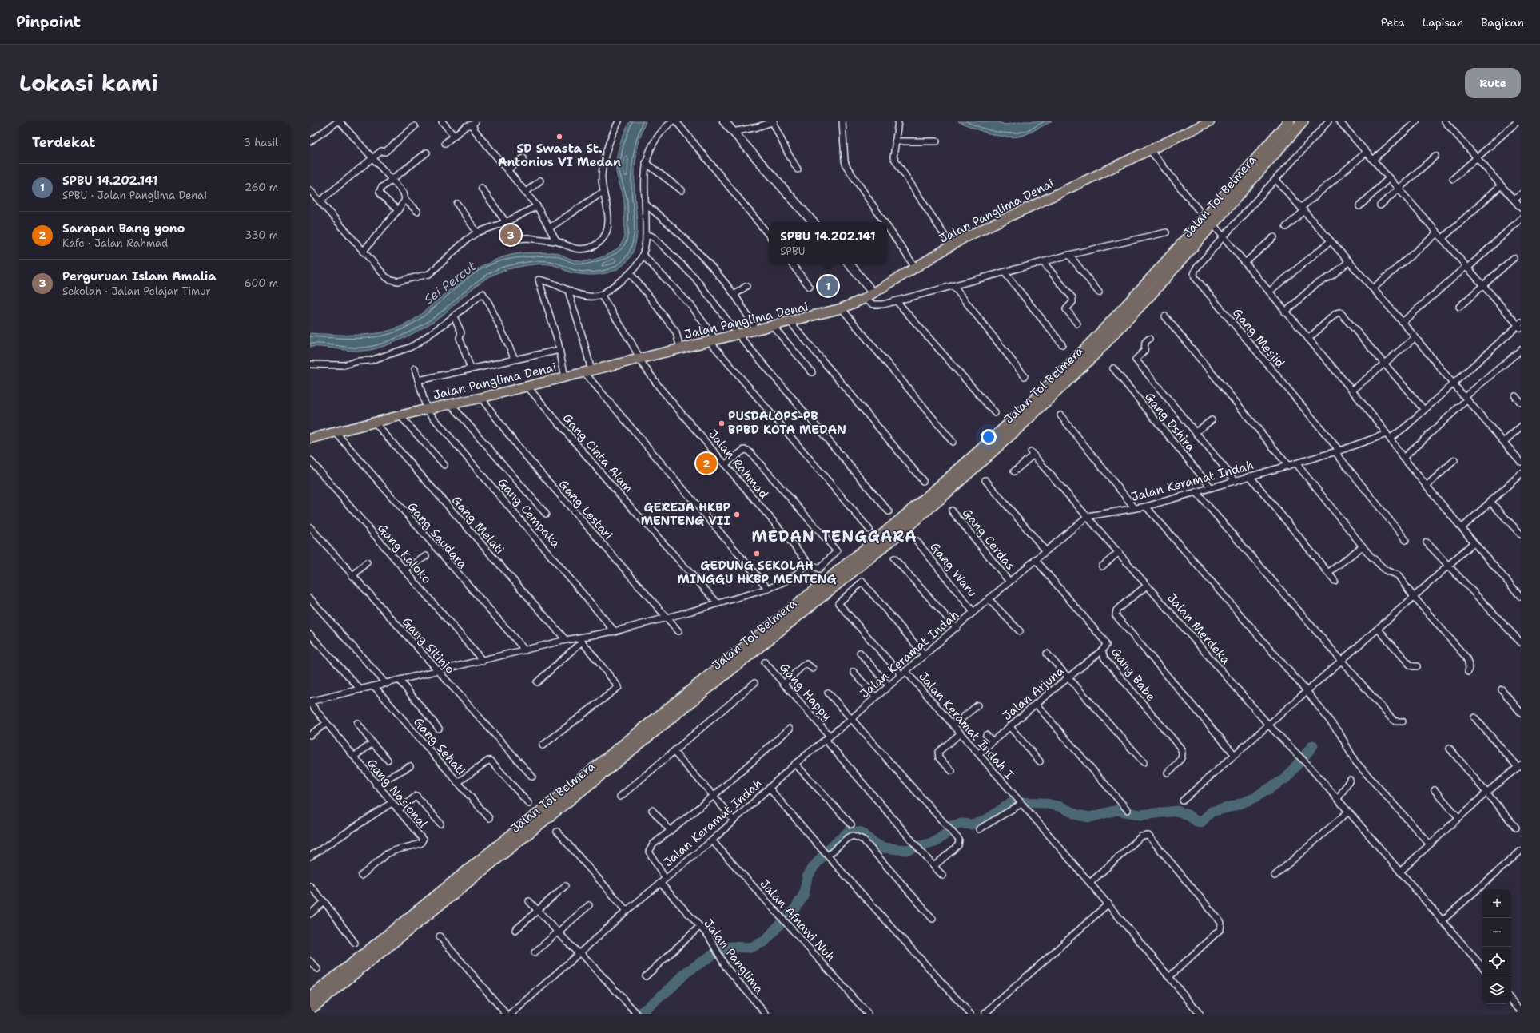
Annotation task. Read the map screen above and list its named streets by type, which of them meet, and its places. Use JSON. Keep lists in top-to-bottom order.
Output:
{
  "streets": {
    "highway": ["Jalan Tol Belmera"],
    "main road": ["Jalan Panglima Denai"],
    "street": [
      "Gang Mesjid",
      "Gang Dshira",
      "Gang Cinta Alam",
      "Jalan Rahmad",
      "Jalan Keramat Indah",
      "Gang Lestari",
      "Gang Cempaka",
      "Gang Melati",
      "Gang Saudara",
      "Gang Cerdas",
      "Gang Kaloko",
      "Gang Waru",
      "Jalan Merdeka",
      "Gang Sitinjo",
      "Gang Babe",
      "Gang Happy",
      "Jalan Arjuna",
      "Jalan Keramat Indah I",
      "Gang Sehati",
      "Gang Nasional",
      "Jalan Afnawi Nuh",
      "Jalan Panglima"
    ]
  },
  "crossings": [
    ["Jalan Panglima Denai", "Gang Cinta Alam"],
    ["Jalan Panglima Denai", "Jalan Rahmad"],
    ["Jalan Panglima Denai", "Gang Lestari"],
    ["Jalan Panglima Denai", "Gang Cempaka"],
    ["Jalan Panglima Denai", "Gang Melati"],
    ["Jalan Panglima Denai", "Gang Saudara"],
    ["Gang Mesjid", "Jalan Keramat Indah"],
    ["Gang Dshira", "Jalan Keramat Indah"],
    ["Jalan Keramat Indah", "Gang Cerdas"],
    ["Jalan Keramat Indah", "Gang Waru"],
    ["Jalan Keramat Indah", "Jalan Merdeka"],
    ["Jalan Keramat Indah", "Gang Babe"],
    ["Jalan Keramat Indah", "Gang Happy"],
    ["Jalan Keramat Indah", "Jalan Keramat Indah I"],
    ["Jalan Keramat Indah", "Jalan Afnawi Nuh"],
    ["Jalan Keramat Indah", "Jalan Panglima"],
    ["Gang Babe", "Jalan Arjuna"],
    ["Jalan Arjuna", "Jalan Keramat Indah I"]
  ],
  "districts": ["MEDAN TENGGARA"],
  "water": ["Sei Percut"],
  "places": [
    "SD Swasta St. Antonius VI Medan",
    "PUSDALOPS-PB BPBD KOTA MEDAN",
    "GEREJA HKBP MENTENG VII",
    "GEDUNG SEKOLAH MINGGU HKBP MENTENG"
  ],
  "page": {
    "header": "Pinpoint",
    "nav": ["Peta", "Lapisan", "Bagikan"],
    "title": "Lokasi kami",
    "buttons": "Rute",
    "heading": ["Terdekat", "3 hasil"],
    "list": [
      {
        "mark": "1",
        "name": "SPBU 14.202.141",
        "note": "SPBU · Jalan Panglima Denai",
        "value": "260 m"
      },
      {
        "mark": "2",
        "name": "Sarapan Bang yono",
        "note": "Kafe · Jalan Rahmad",
        "value": "330 m"
      },
      {
        "mark": "3",
        "name": "Perguruan Islam Amalia",
        "note": "Sekolah · Jalan Pelajar Timur",
        "value": "600 m"
      }
    ],
    "popup": ["SPBU 14.202.141", "SPBU"],
    "pins": ["3", "1", "2"],
    "map_buttons": ["+", "−"]
  }
}
